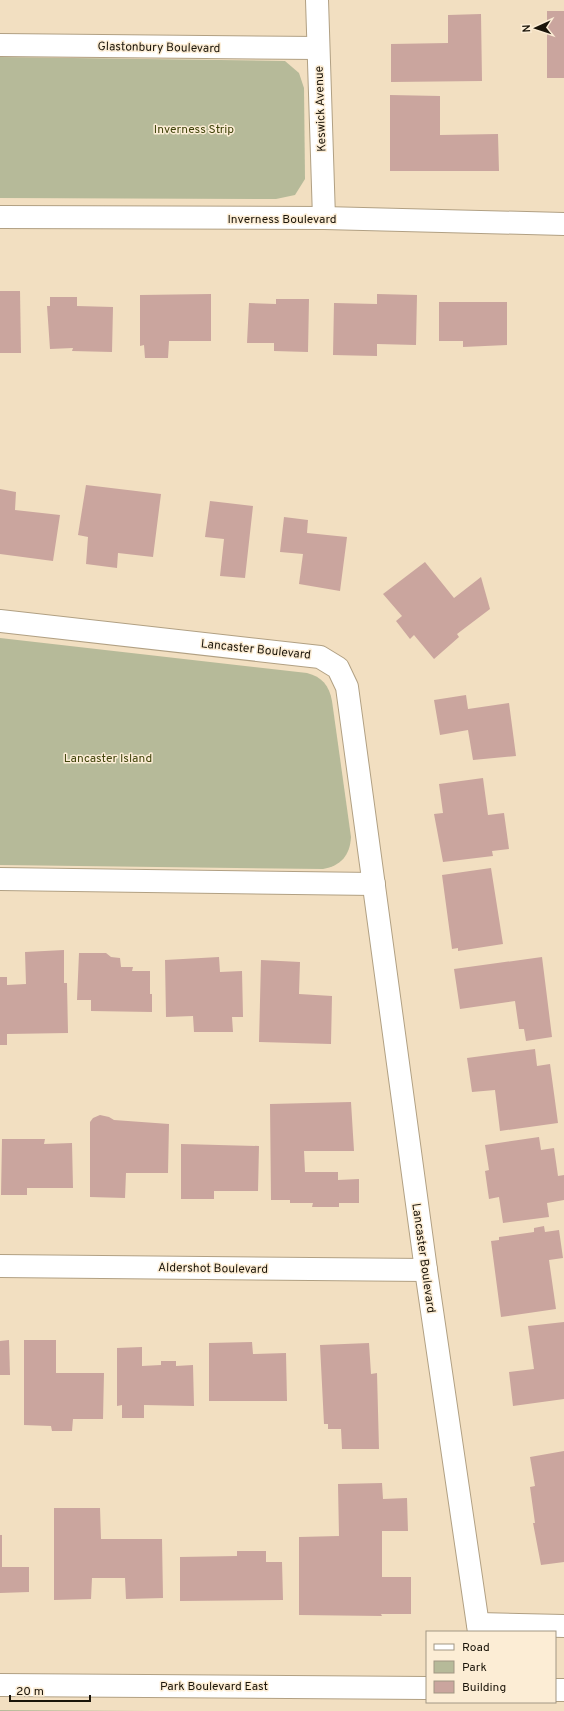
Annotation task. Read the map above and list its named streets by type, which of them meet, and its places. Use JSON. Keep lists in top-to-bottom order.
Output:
{
  "streets": {
    "street": [
      "Glastonbury Boulevard",
      "Keswick Avenue",
      "Inverness Boulevard",
      "Lancaster Boulevard",
      "Aldershot Boulevard",
      "Park Boulevard East"
    ]
  },
  "crossings": [
    ["Glastonbury Boulevard", "Keswick Avenue"],
    ["Keswick Avenue", "Inverness Boulevard"],
    ["Lancaster Boulevard", "Aldershot Boulevard"]
  ],
  "parks": ["Inverness Strip", "Lancaster Island"],
  "legend": ["Road", "Park", "Building"],
  "scale_bar": "20 m",
  "north": "left"
}
